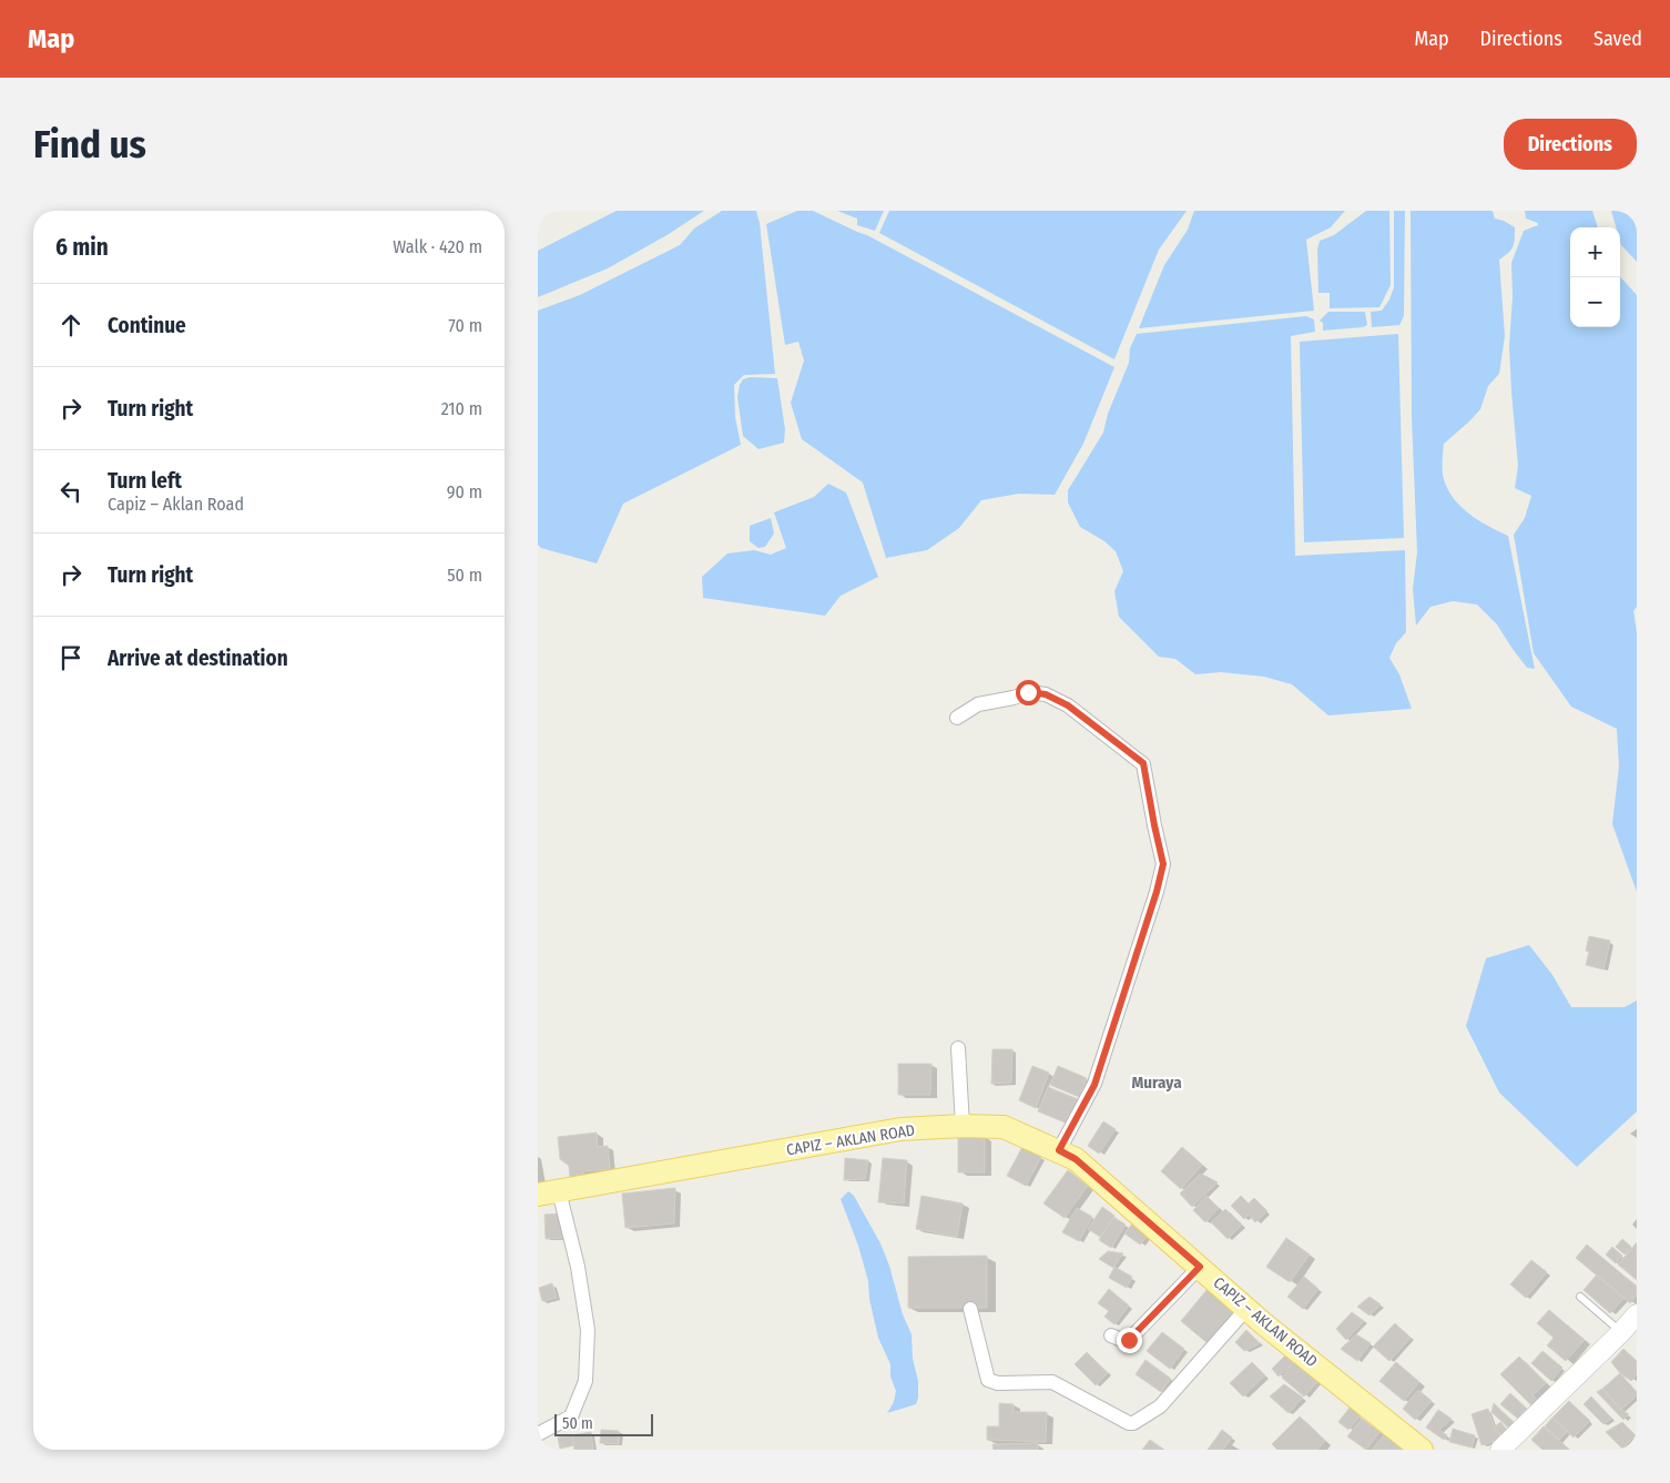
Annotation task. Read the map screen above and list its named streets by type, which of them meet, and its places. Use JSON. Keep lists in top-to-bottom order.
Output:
{
  "streets": {
    "main road": ["CAPIZ – AKLAN ROAD"]
  },
  "districts": ["Muraya"],
  "scale_bar": "50 m",
  "page": {
    "header": "Map",
    "nav": ["Map", "Directions", "Saved"],
    "buttons": "Directions",
    "title": "Find us",
    "heading": ["6 min", "Walk · 420 m"],
    "map_buttons": ["+", "−"],
    "list": [
      ["Continue", "70 m"],
      ["Turn right", "210 m"],
      ["Turn left", "Capiz – Aklan Road", "90 m"],
      ["Turn right", "50 m"],
      "Arrive at destination"
    ],
    "scale": "50 m"
  }
}
